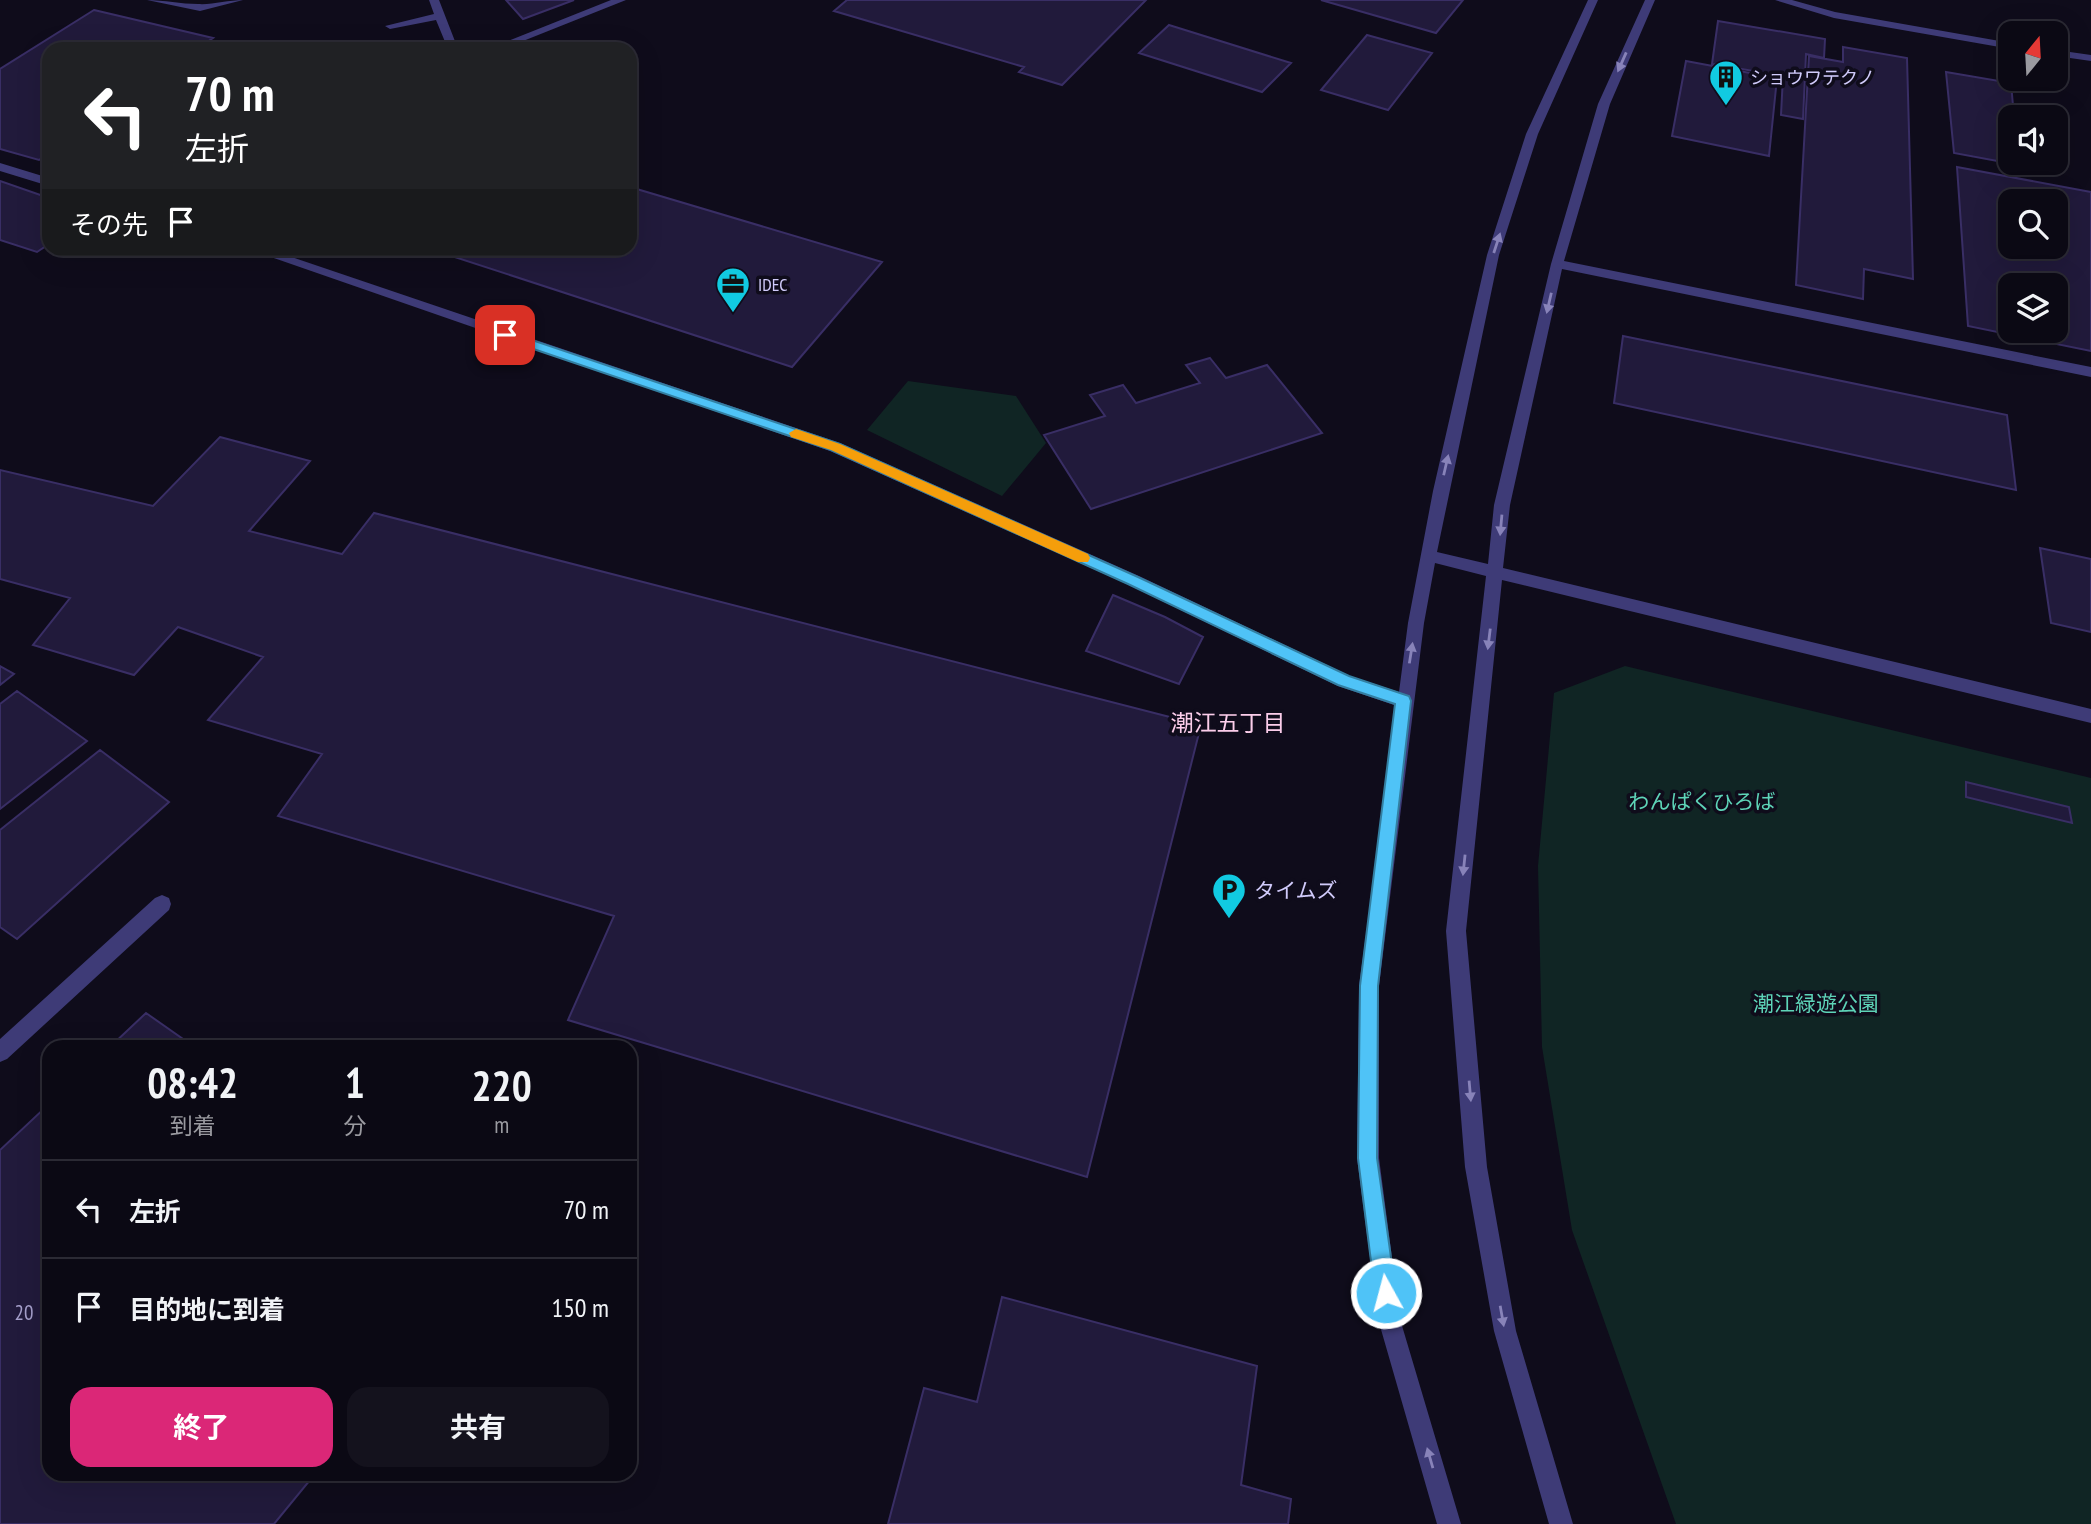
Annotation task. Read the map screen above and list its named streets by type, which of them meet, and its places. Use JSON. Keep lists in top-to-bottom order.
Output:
{
  "districts": ["潮江五丁目"],
  "parks": ["わんぱくひろば", "潮江緑遊公園"],
  "places": {
    "building": ["ショウワテクノ"],
    "office": ["IDEC"],
    "parking": ["タイムズ"]
  },
  "house_numbers": ["20"],
  "north": "top",
  "page": {
    "turn": ["70 m", "左折"],
    "then": "その先",
    "eta": [
      "08:42",
      "到着",
      "1",
      "分",
      "220",
      "m"
    ],
    "list": [
      {
        "name": "左折",
        "value": "70 m"
      },
      {
        "name": "目的地に到着",
        "value": "150 m"
      }
    ],
    "buttons": ["終了", "共有"]
  }
}
